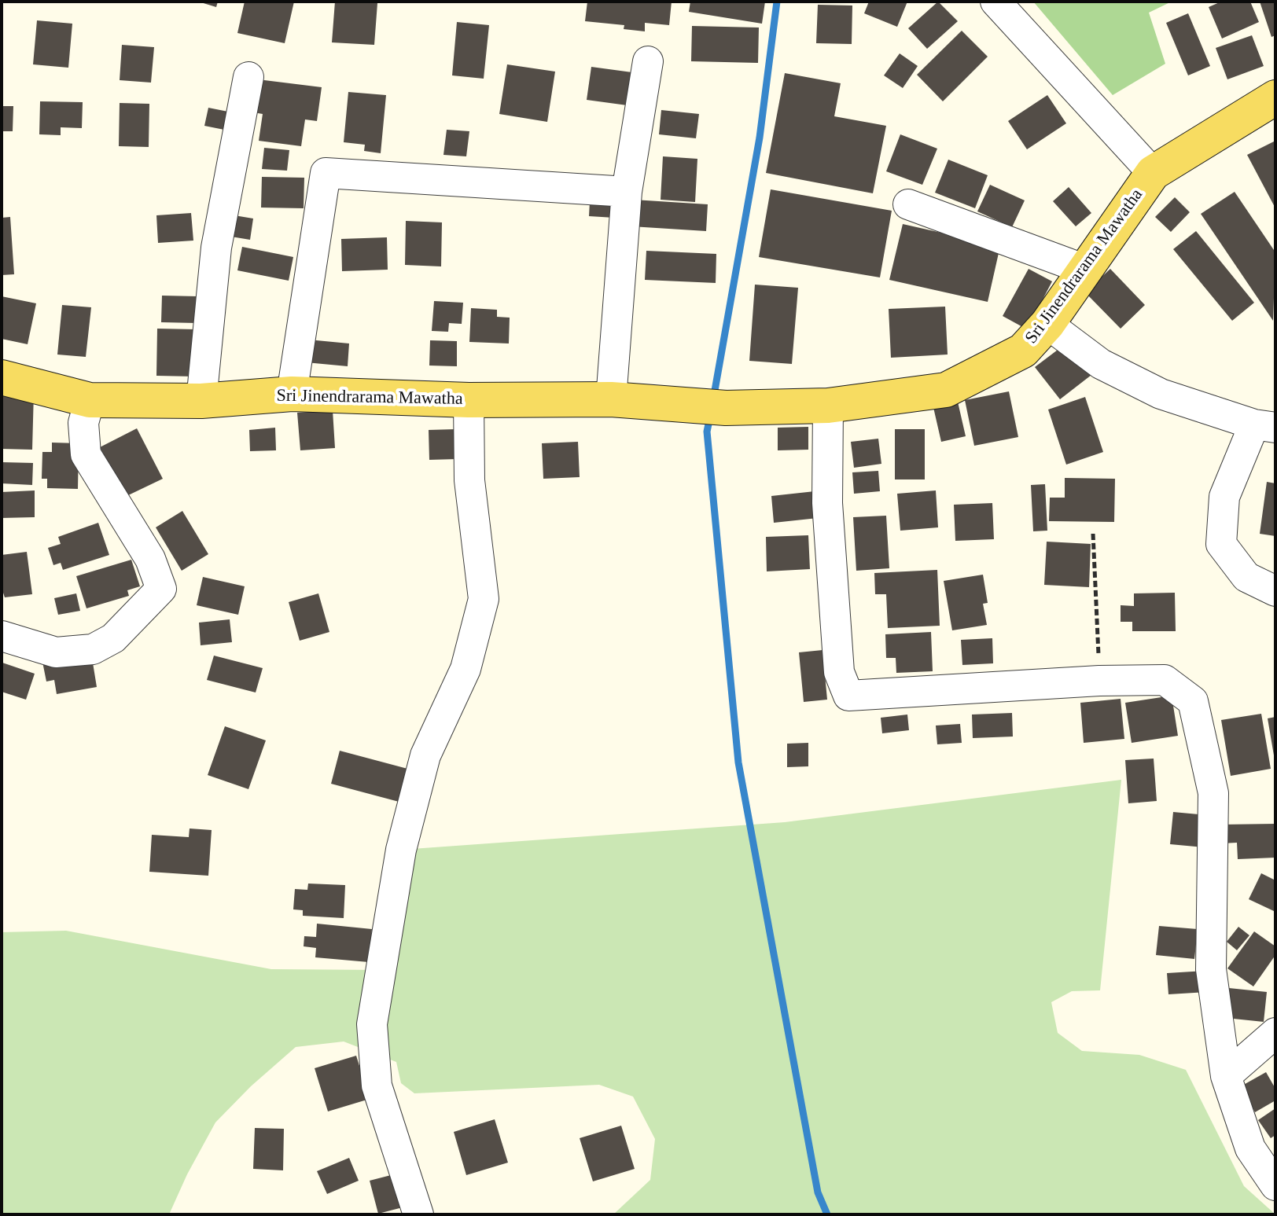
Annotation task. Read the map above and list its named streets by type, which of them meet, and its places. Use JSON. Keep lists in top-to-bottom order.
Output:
{
  "streets": {
    "main road": ["Sri Jinendrarama Mawatha"]
  }
}
